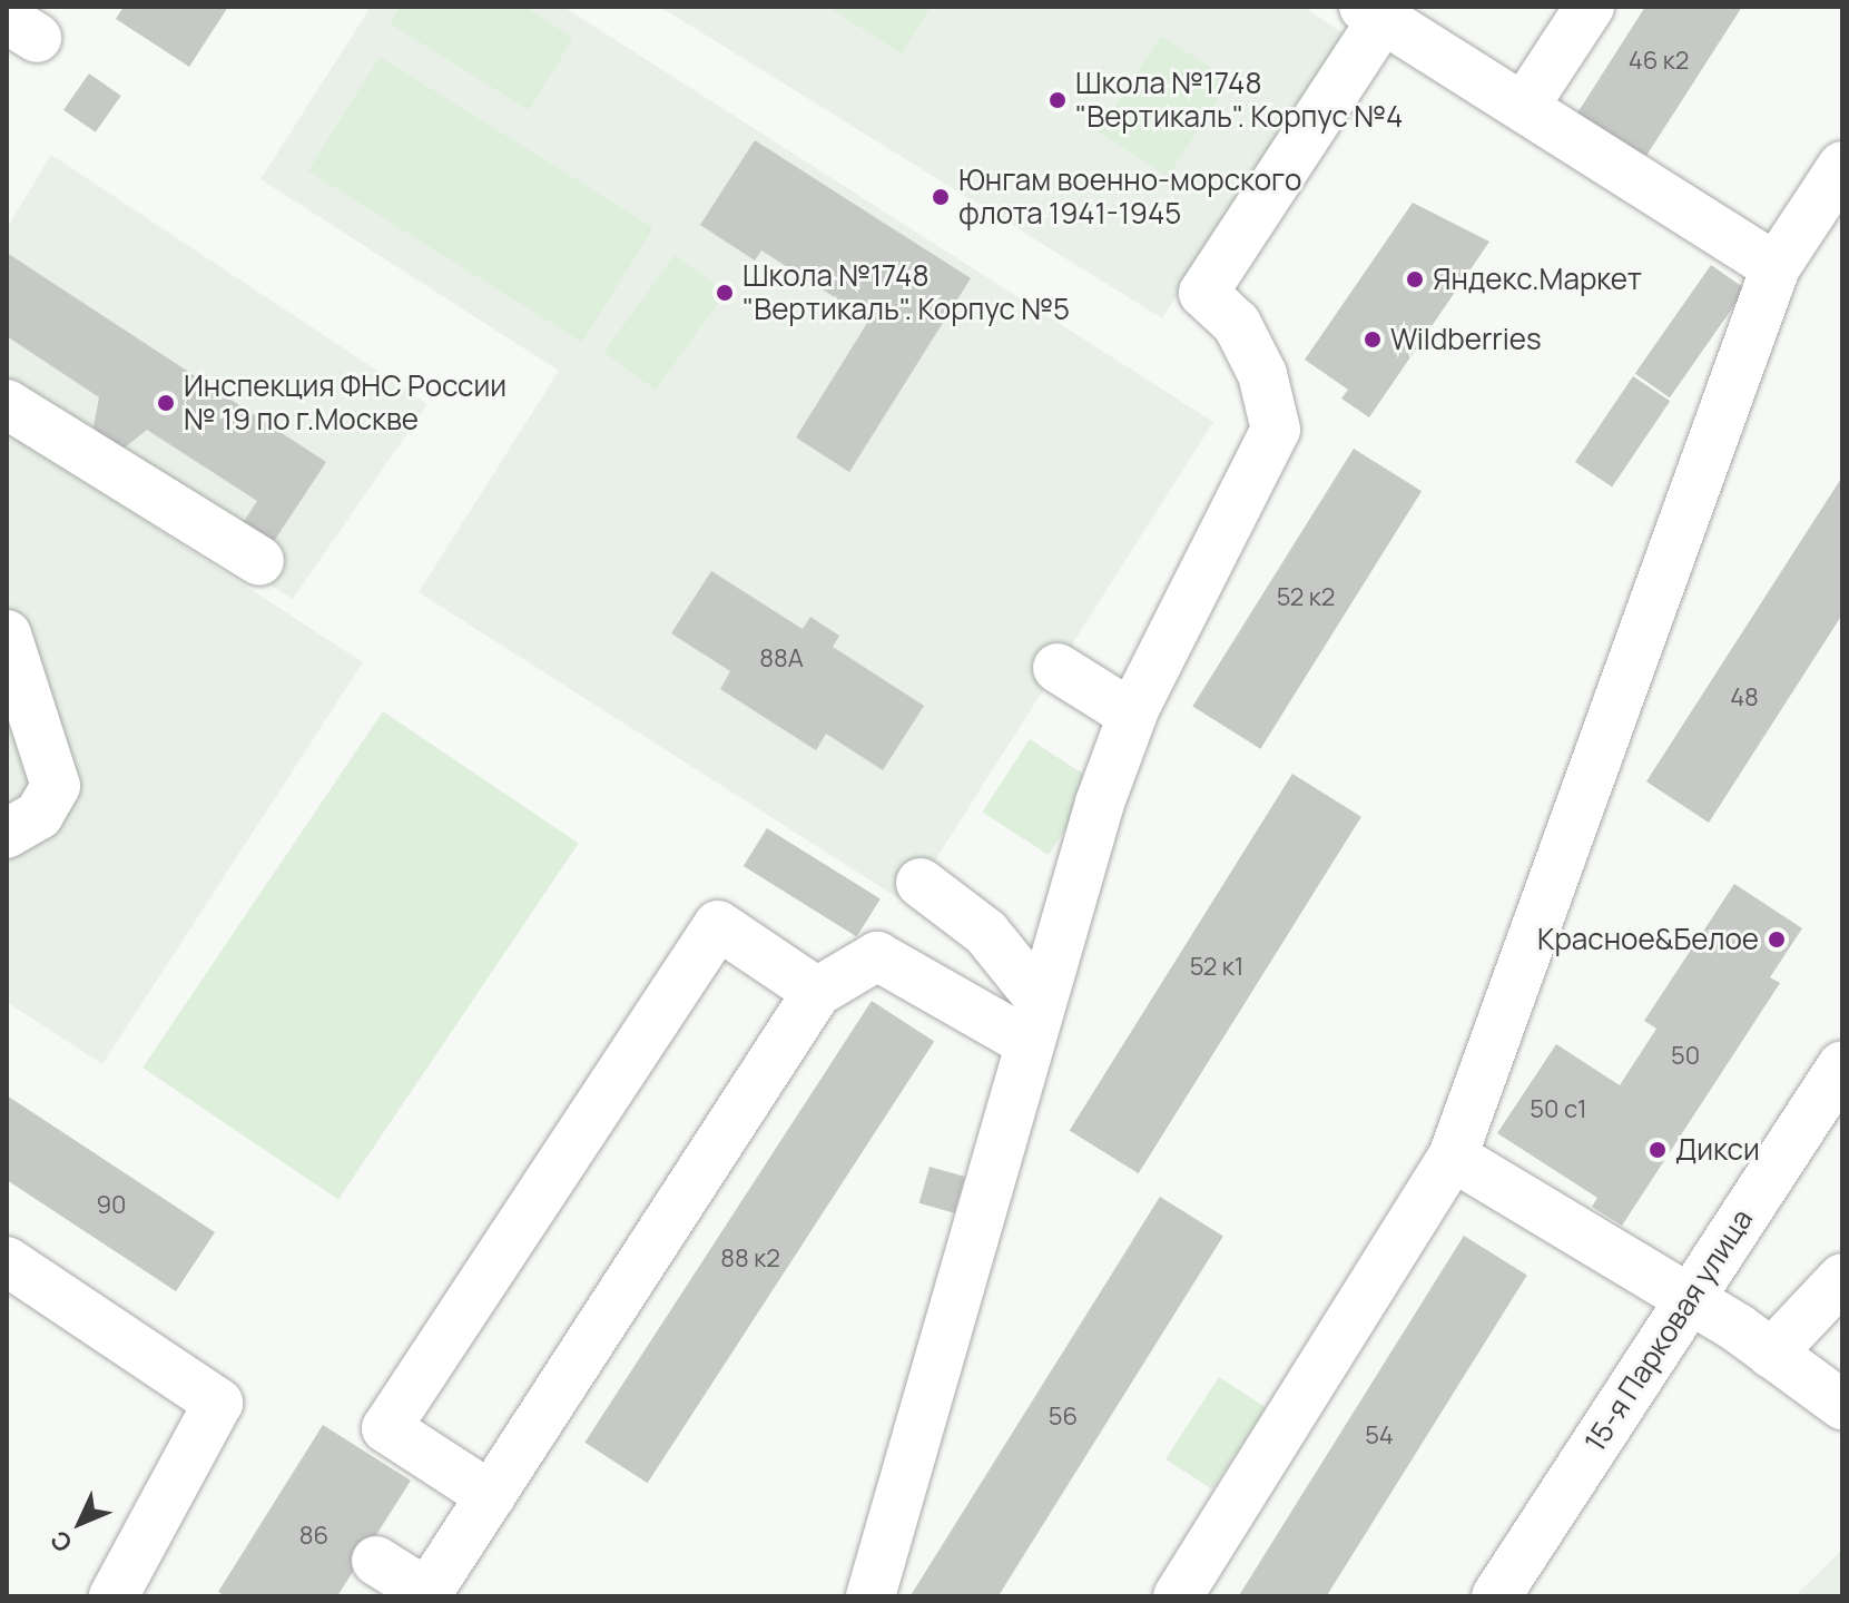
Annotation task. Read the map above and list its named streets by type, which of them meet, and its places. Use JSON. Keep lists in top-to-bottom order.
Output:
{
  "streets": {
    "street": ["15-я Парковая улица"]
  },
  "places": [
    "Школа №1748 \"Вертикаль\". Корпус №4",
    "Юнгам военно-морского флота 1941-1945",
    "Яндекс.Маркет",
    "Школа №1748 \"Вертикаль\". Корпус №5",
    "Wildberries",
    "Инспекция ФНС России № 19 по г.Москве",
    "Красное&Белое",
    "Дикси"
  ],
  "house_numbers": [
    "46 к2",
    "52 к2",
    "88А",
    "48",
    "52 к1",
    "50",
    "50 с1",
    "90",
    "88 к2",
    "56",
    "54",
    "86"
  ],
  "north": "bottom left"
}
